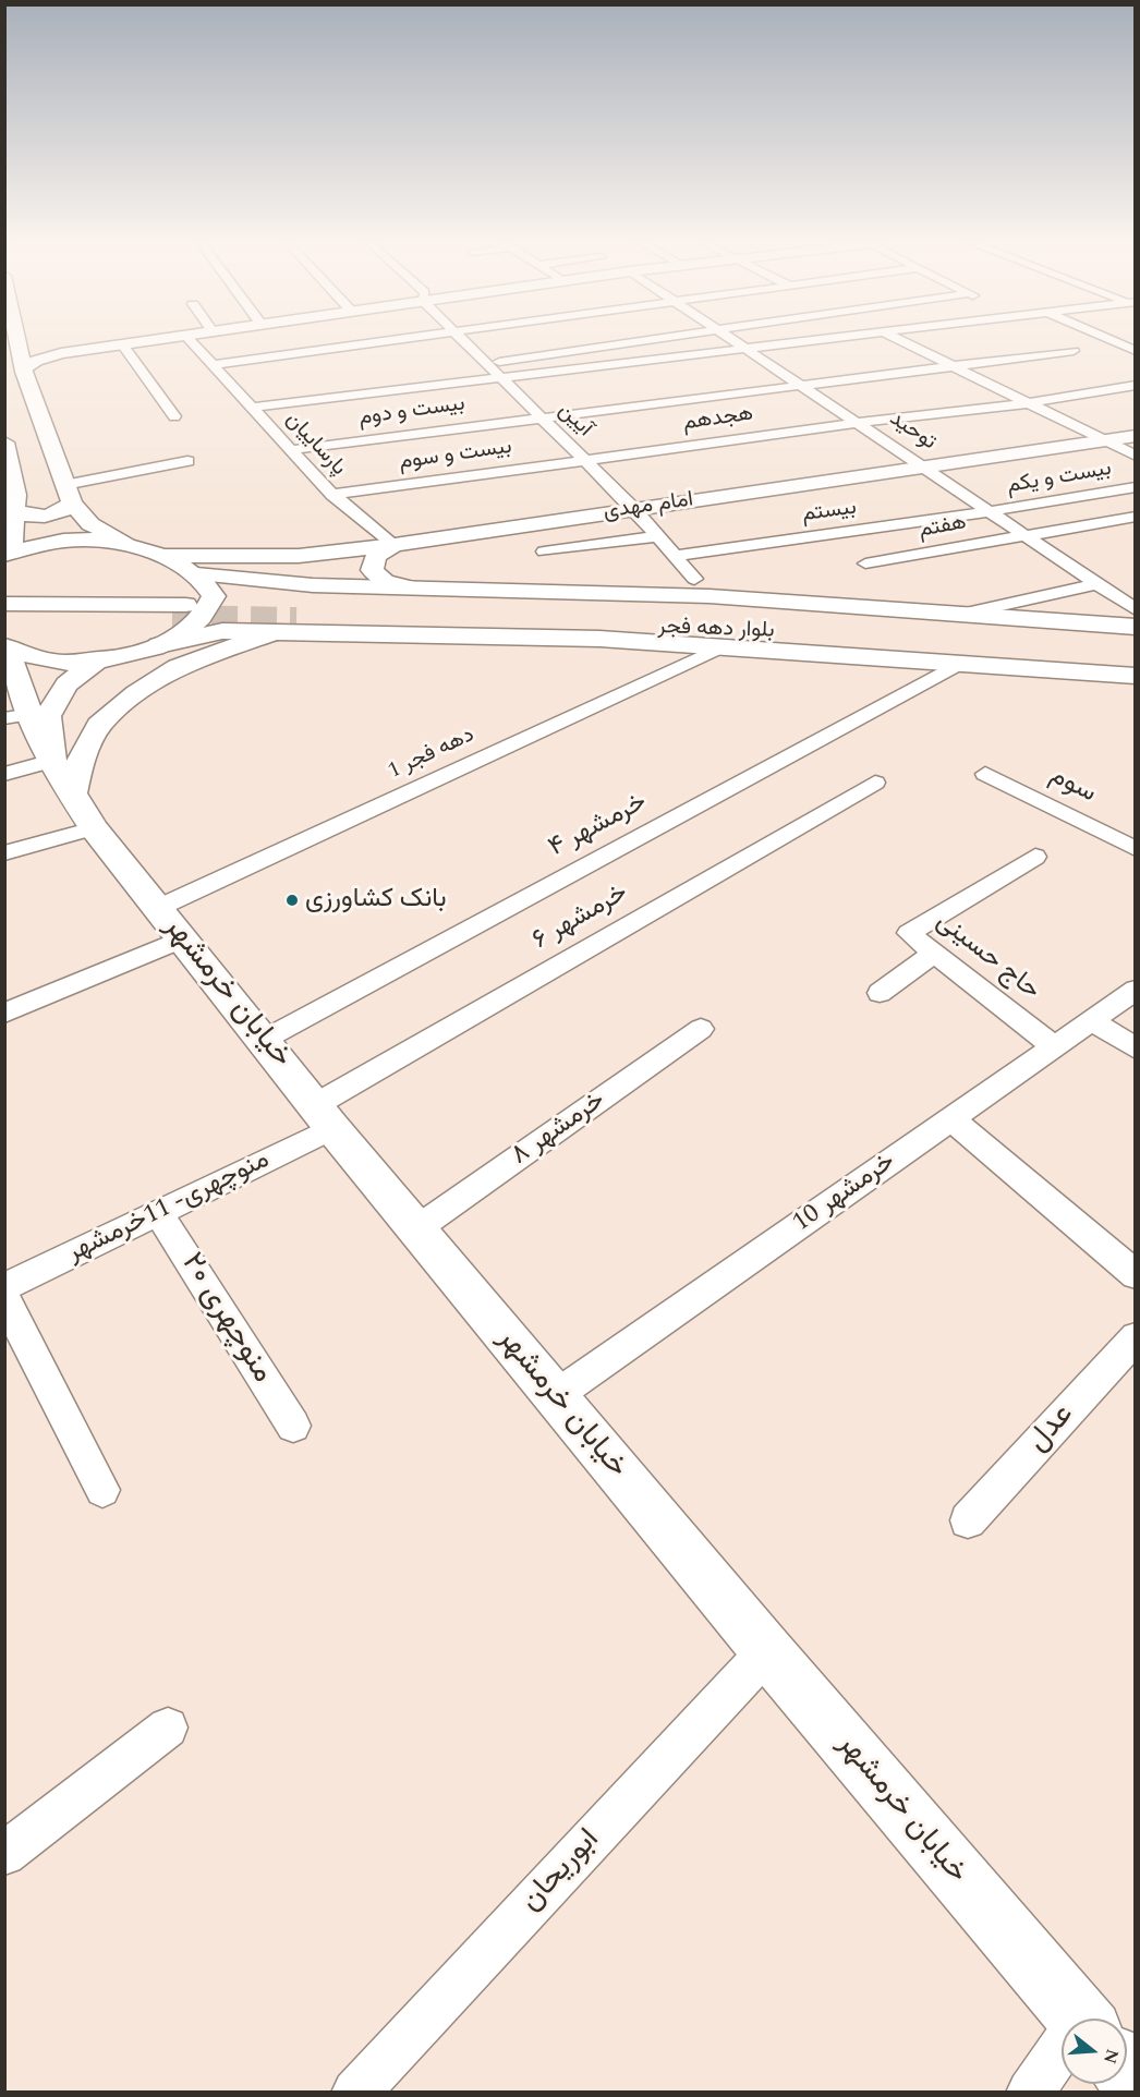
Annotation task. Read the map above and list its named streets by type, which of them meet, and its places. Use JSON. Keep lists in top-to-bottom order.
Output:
{
  "streets": {
    "main road": ["امام مهدی", "بلوار دهه فجر", "خیابان خرمشهر"],
    "street": [
      "بیست و دوم",
      "هجدهم",
      "آیین",
      "توحید",
      "پارساییان",
      "بیست و سوم",
      "بیست و یکم",
      "بیستم",
      "هفتم",
      "دهه فجر 1",
      "سوم",
      "خرمشهر ۴",
      "خرمشهر ۶",
      "حاج حسینی",
      "خرمشهر ۸",
      "خرمشهر 10",
      "منوچهری- 11خرمشهر",
      "منوچهری ۲۰",
      "عدل",
      "ابوریحان"
    ]
  },
  "crossings": [
    ["بیست و دوم", "آیین"],
    ["بیست و دوم", "توحید"],
    ["بیست و دوم", "پارساییان"],
    ["هجدهم", "آیین"],
    ["هجدهم", "توحید"],
    ["هجدهم", "بیست و سوم"],
    ["آیین", "بیست و سوم"],
    ["آیین", "امام مهدی"],
    ["آیین", "بیستم"],
    ["توحید", "بیست و یکم"],
    ["توحید", "امام مهدی"],
    ["توحید", "بیستم"],
    ["توحید", "هفتم"],
    ["پارساییان", "بیست و سوم"],
    ["پارساییان", "امام مهدی"],
    ["بیست و یکم", "بیستم"],
    ["دهه فجر 1", "خیابان خرمشهر"],
    ["خرمشهر ۴", "خیابان خرمشهر"],
    ["خرمشهر ۶", "خیابان خرمشهر"],
    ["خرمشهر ۶", "منوچهری- 11خرمشهر"],
    ["حاج حسینی", "خرمشهر 10"],
    ["خیابان خرمشهر", "خرمشهر ۸"],
    ["خیابان خرمشهر", "خرمشهر 10"],
    ["خیابان خرمشهر", "منوچهری- 11خرمشهر"],
    ["خیابان خرمشهر", "ابوریحان"],
    ["منوچهری- 11خرمشهر", "منوچهری ۲۰"]
  ],
  "places": ["بانک کشاورزی"],
  "north": "right"
}
